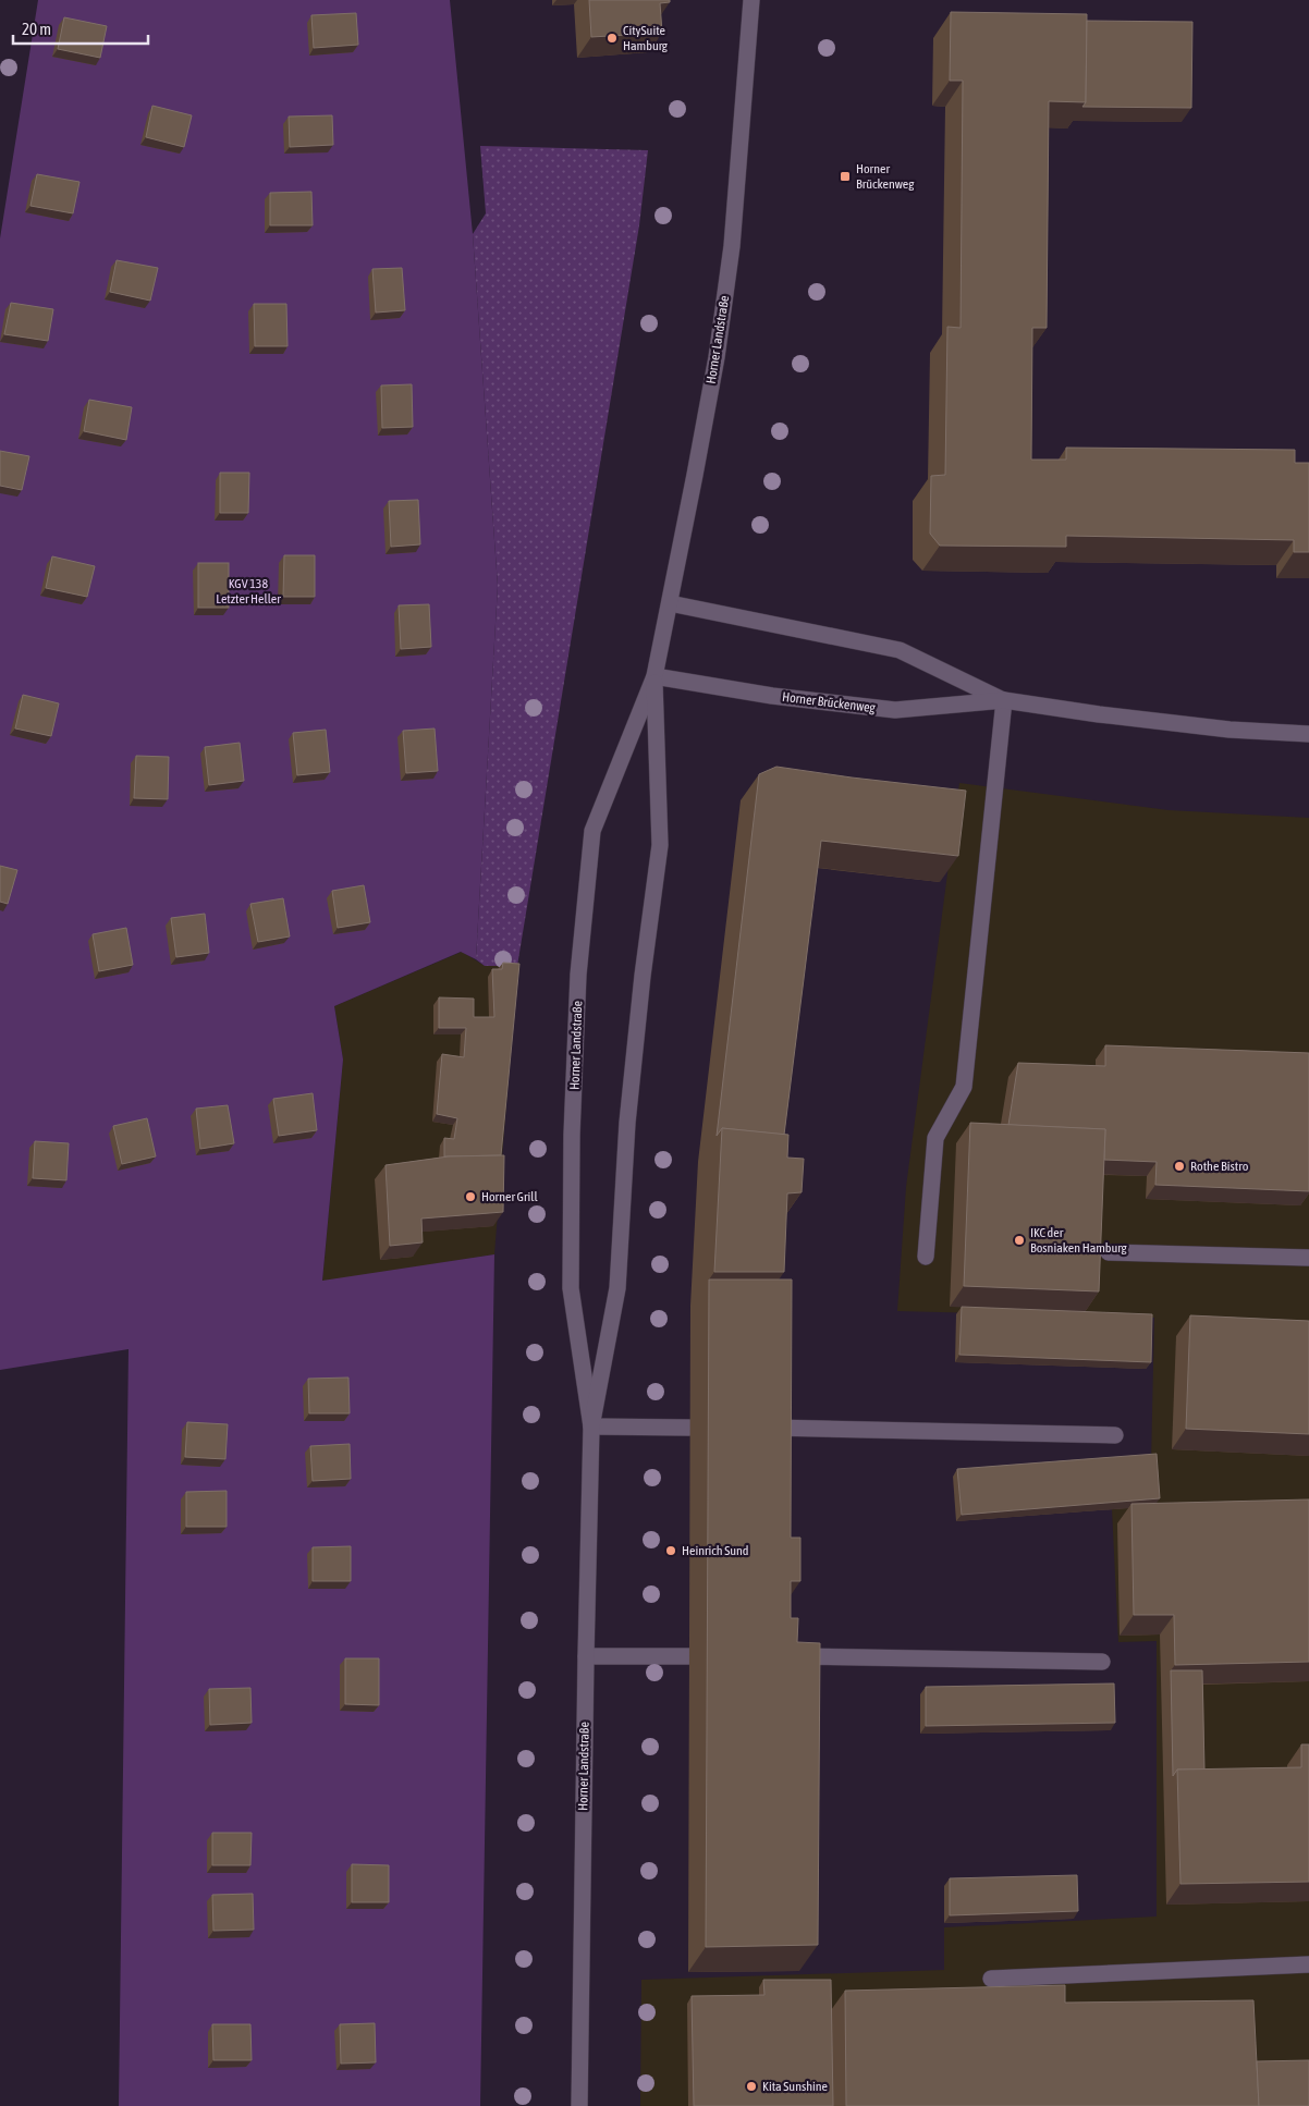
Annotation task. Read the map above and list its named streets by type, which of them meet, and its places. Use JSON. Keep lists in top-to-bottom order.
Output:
{
  "streets": {
    "main road": ["Horner Landstraße", "Horner Brückenweg"]
  },
  "crossings": [
    ["Horner Landstraße", "Horner Brückenweg"]
  ],
  "parks": ["KGV 138 Letzter Heller"],
  "places": {
    "other": [
      "CitySuite Hamburg",
      "Rothe Bistro",
      "Horner Grill",
      "IKC der Bosniaken Hamburg",
      "Heinrich Sund",
      "Kita Sunshine"
    ],
    "transit": ["Horner Brückenweg"]
  },
  "scale_bar": "20 m"
}
